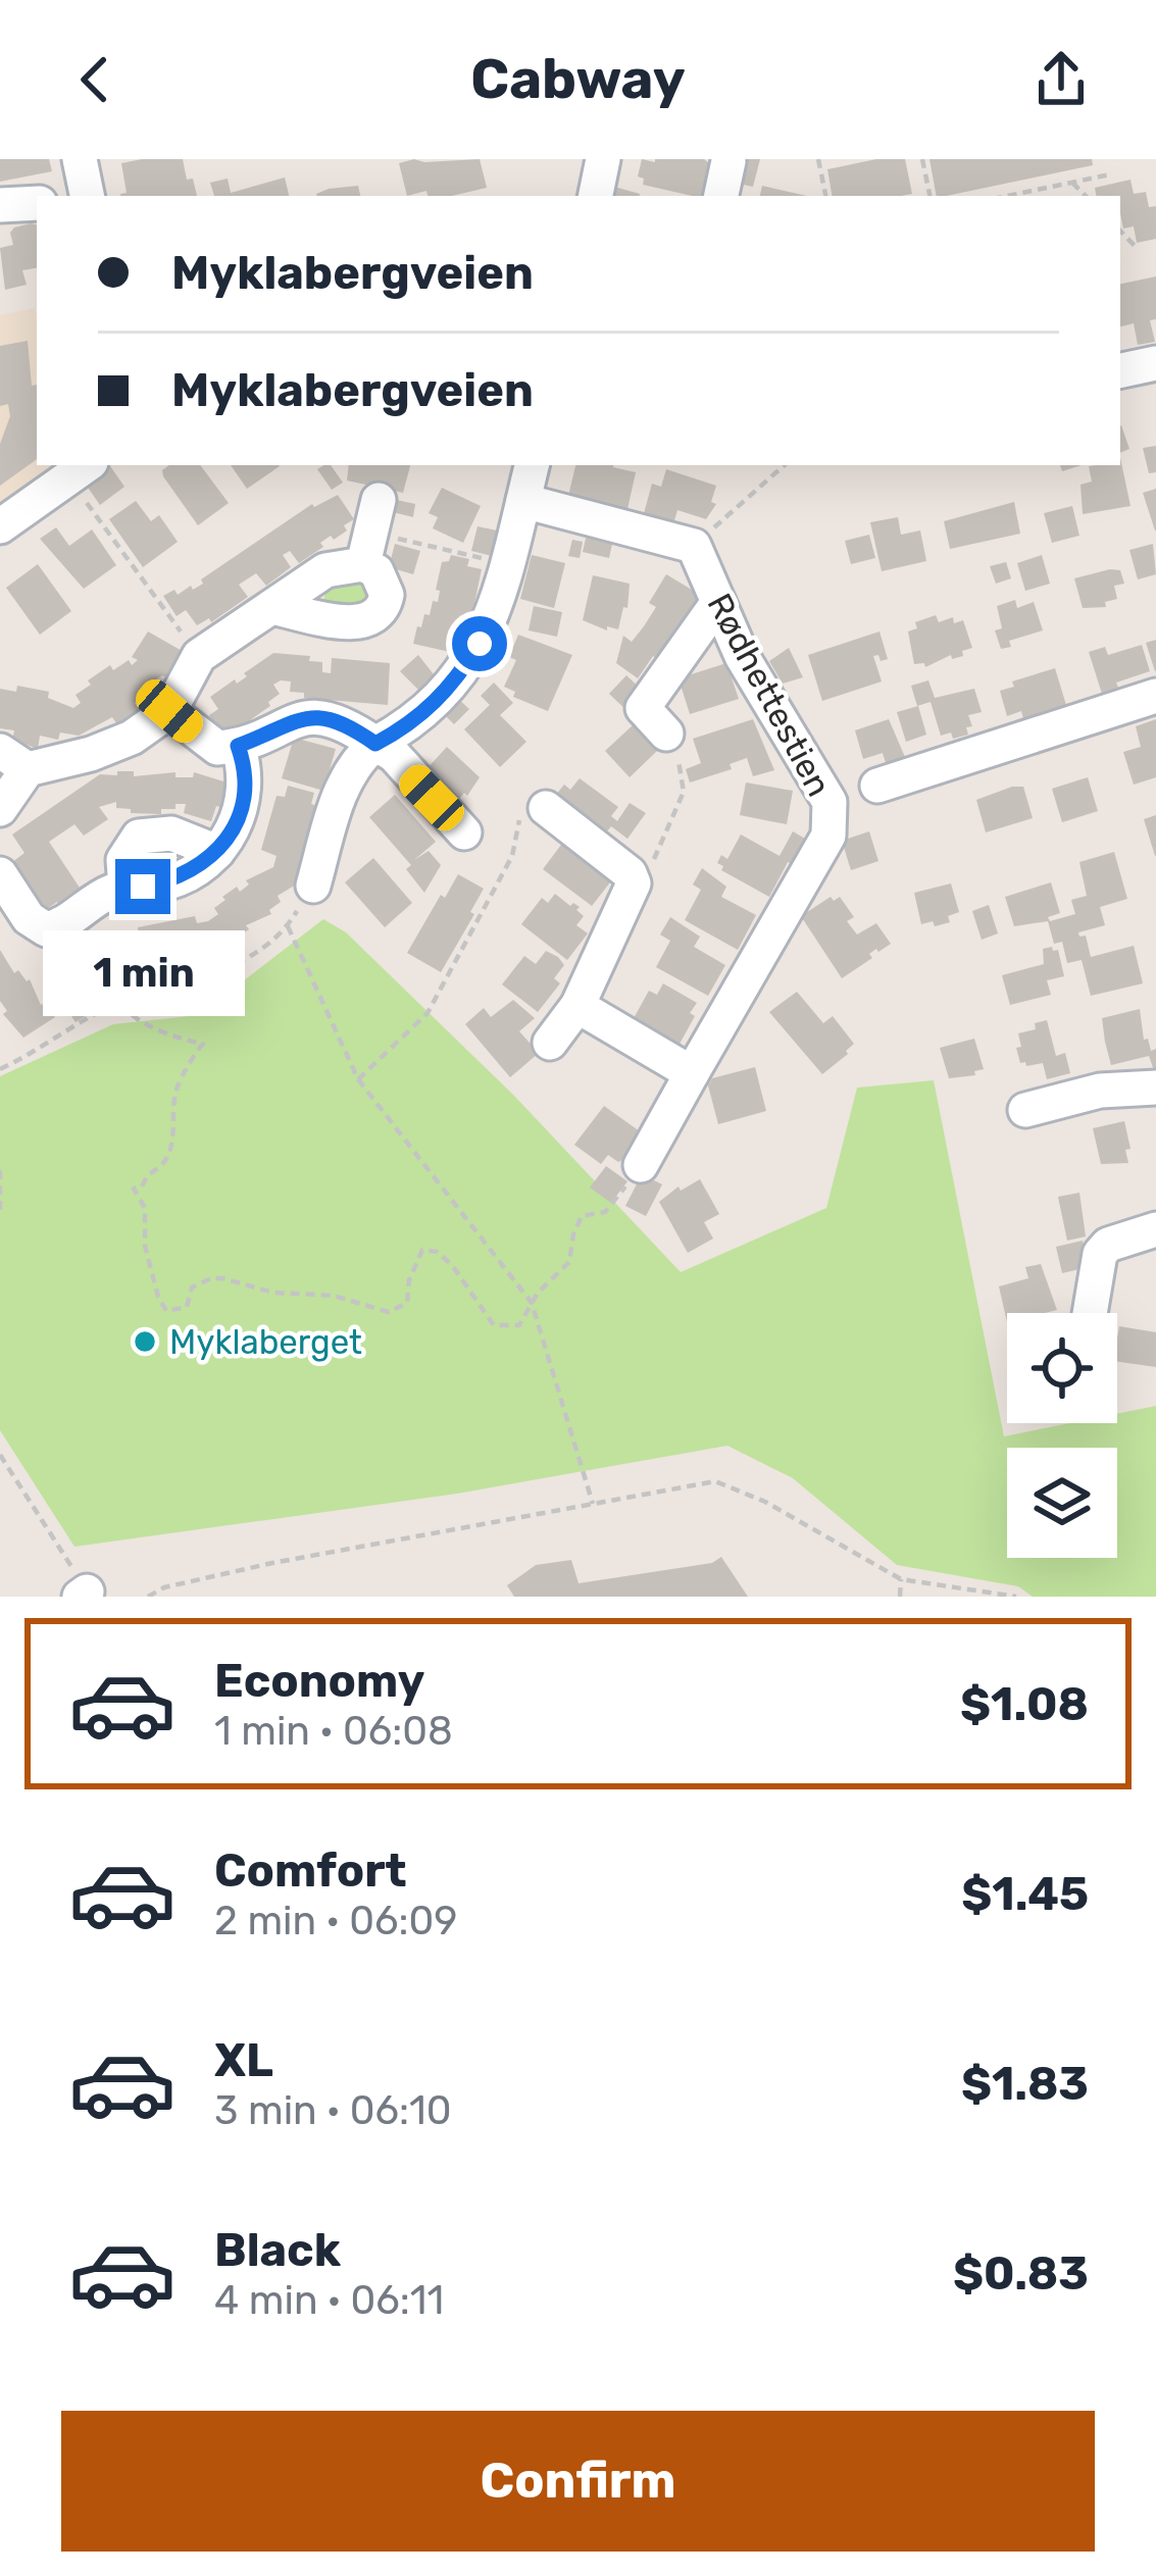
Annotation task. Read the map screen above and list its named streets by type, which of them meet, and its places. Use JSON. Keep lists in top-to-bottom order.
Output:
{
  "streets": {
    "street": ["Rødhettestien"]
  },
  "places": ["Myklaberget"],
  "page": {
    "header": "Cabway",
    "banner": ["Myklabergveien", "Myklabergveien"],
    "bubble": "1 min",
    "list": [
      {
        "name": "Economy",
        "note": "1 min · 06:08",
        "value": "$1.08"
      },
      {
        "name": "Comfort",
        "note": "2 min · 06:09",
        "value": "$1.45"
      },
      {
        "name": "XL",
        "note": "3 min · 06:10",
        "value": "$1.83"
      },
      {
        "name": "Black",
        "note": "4 min · 06:11",
        "value": "$0.83"
      }
    ],
    "buttons": "Confirm"
  }
}
